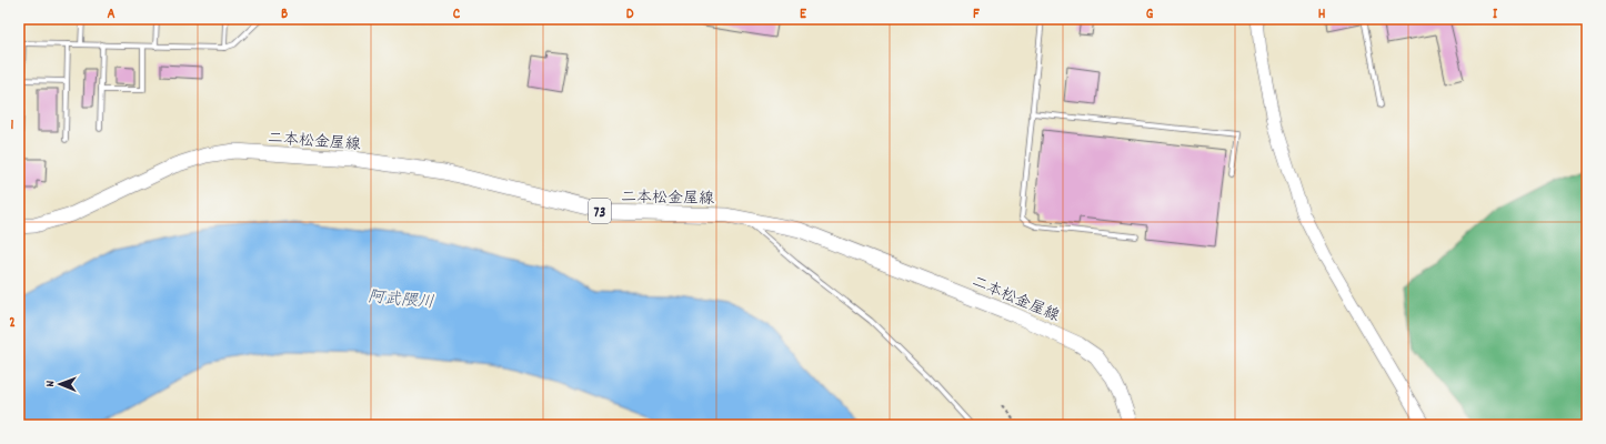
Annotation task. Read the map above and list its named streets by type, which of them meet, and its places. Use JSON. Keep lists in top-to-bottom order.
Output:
{
  "streets": {
    "main road": ["二本松金屋線", "73"]
  },
  "water": ["阿武隈川"],
  "north": "left",
  "grid": {
    "columns": [
      "A",
      "B",
      "C",
      "D",
      "E",
      "F",
      "G",
      "H",
      "I"
    ],
    "rows": ["1", "2"]
  }
}
